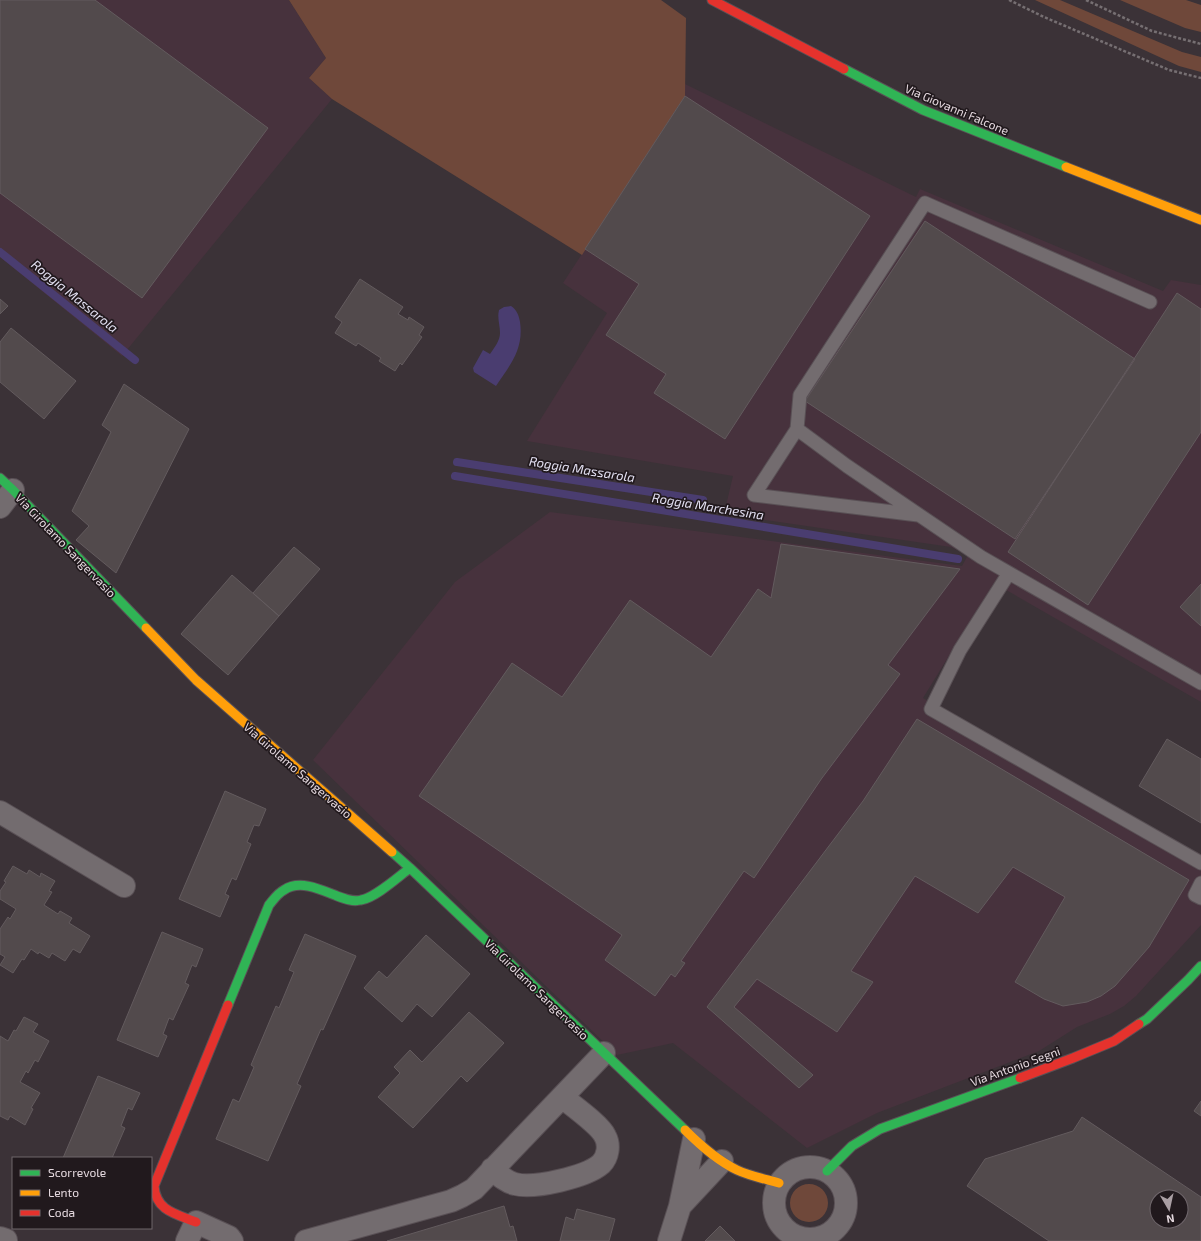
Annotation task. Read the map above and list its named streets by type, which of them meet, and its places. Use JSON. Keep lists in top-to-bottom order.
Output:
{
  "streets": {
    "street": ["Via Giovanni Falcone", "Via Girolamo Sangervasio", "Via Antonio Segni"]
  },
  "crossings": [
    ["Via Girolamo Sangervasio", "Via Antonio Segni"]
  ],
  "water": ["Roggia Massarola", "Roggia Marchesina"],
  "legend": ["Scorrevole", "Lento", "Coda"],
  "north": "bottom"
}
